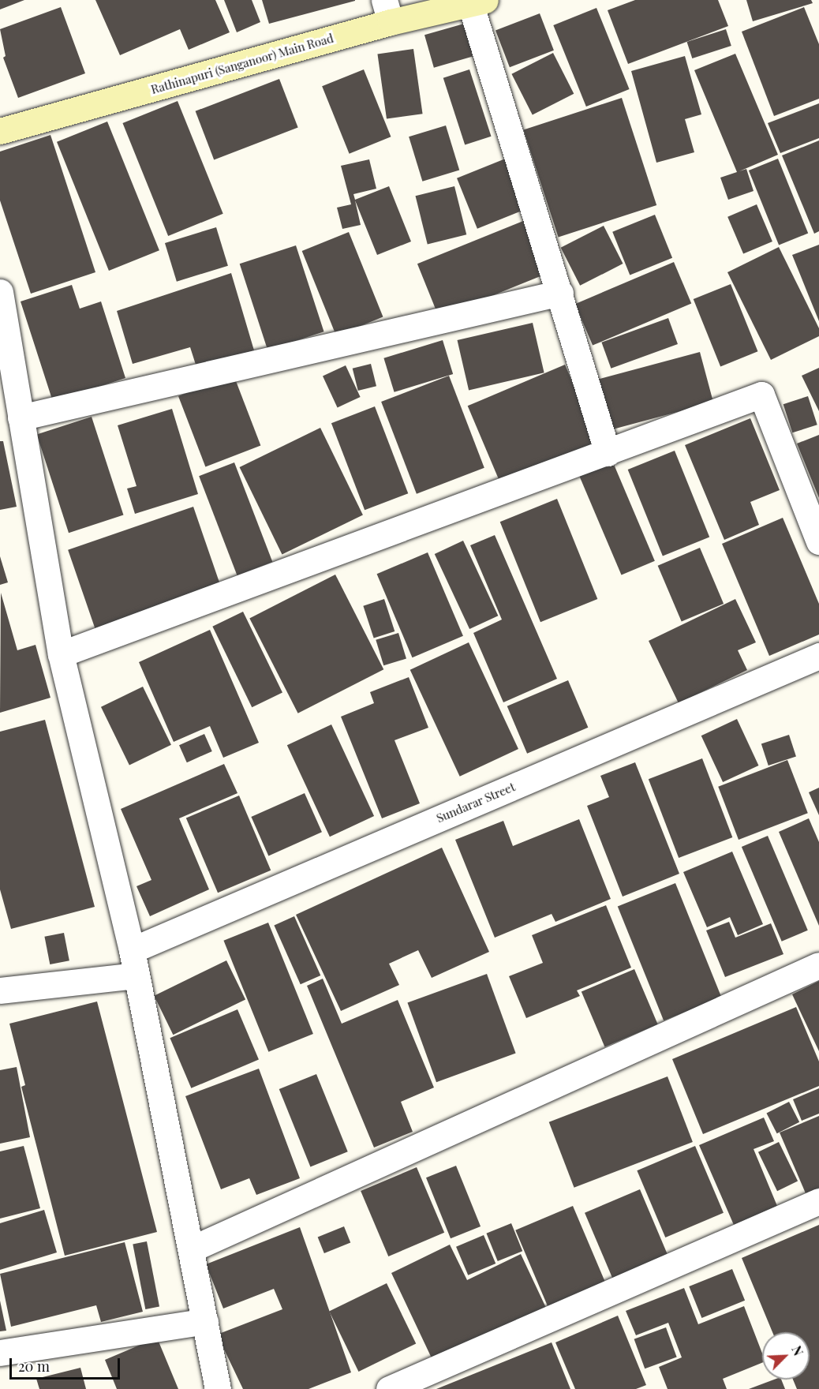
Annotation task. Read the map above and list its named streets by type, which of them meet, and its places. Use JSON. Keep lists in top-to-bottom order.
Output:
{
  "streets": {
    "street": ["Rathinapuri (Sanganoor) Main Road", "Sundarar Street"]
  },
  "scale_bar": "20 m",
  "north": "top right"
}
